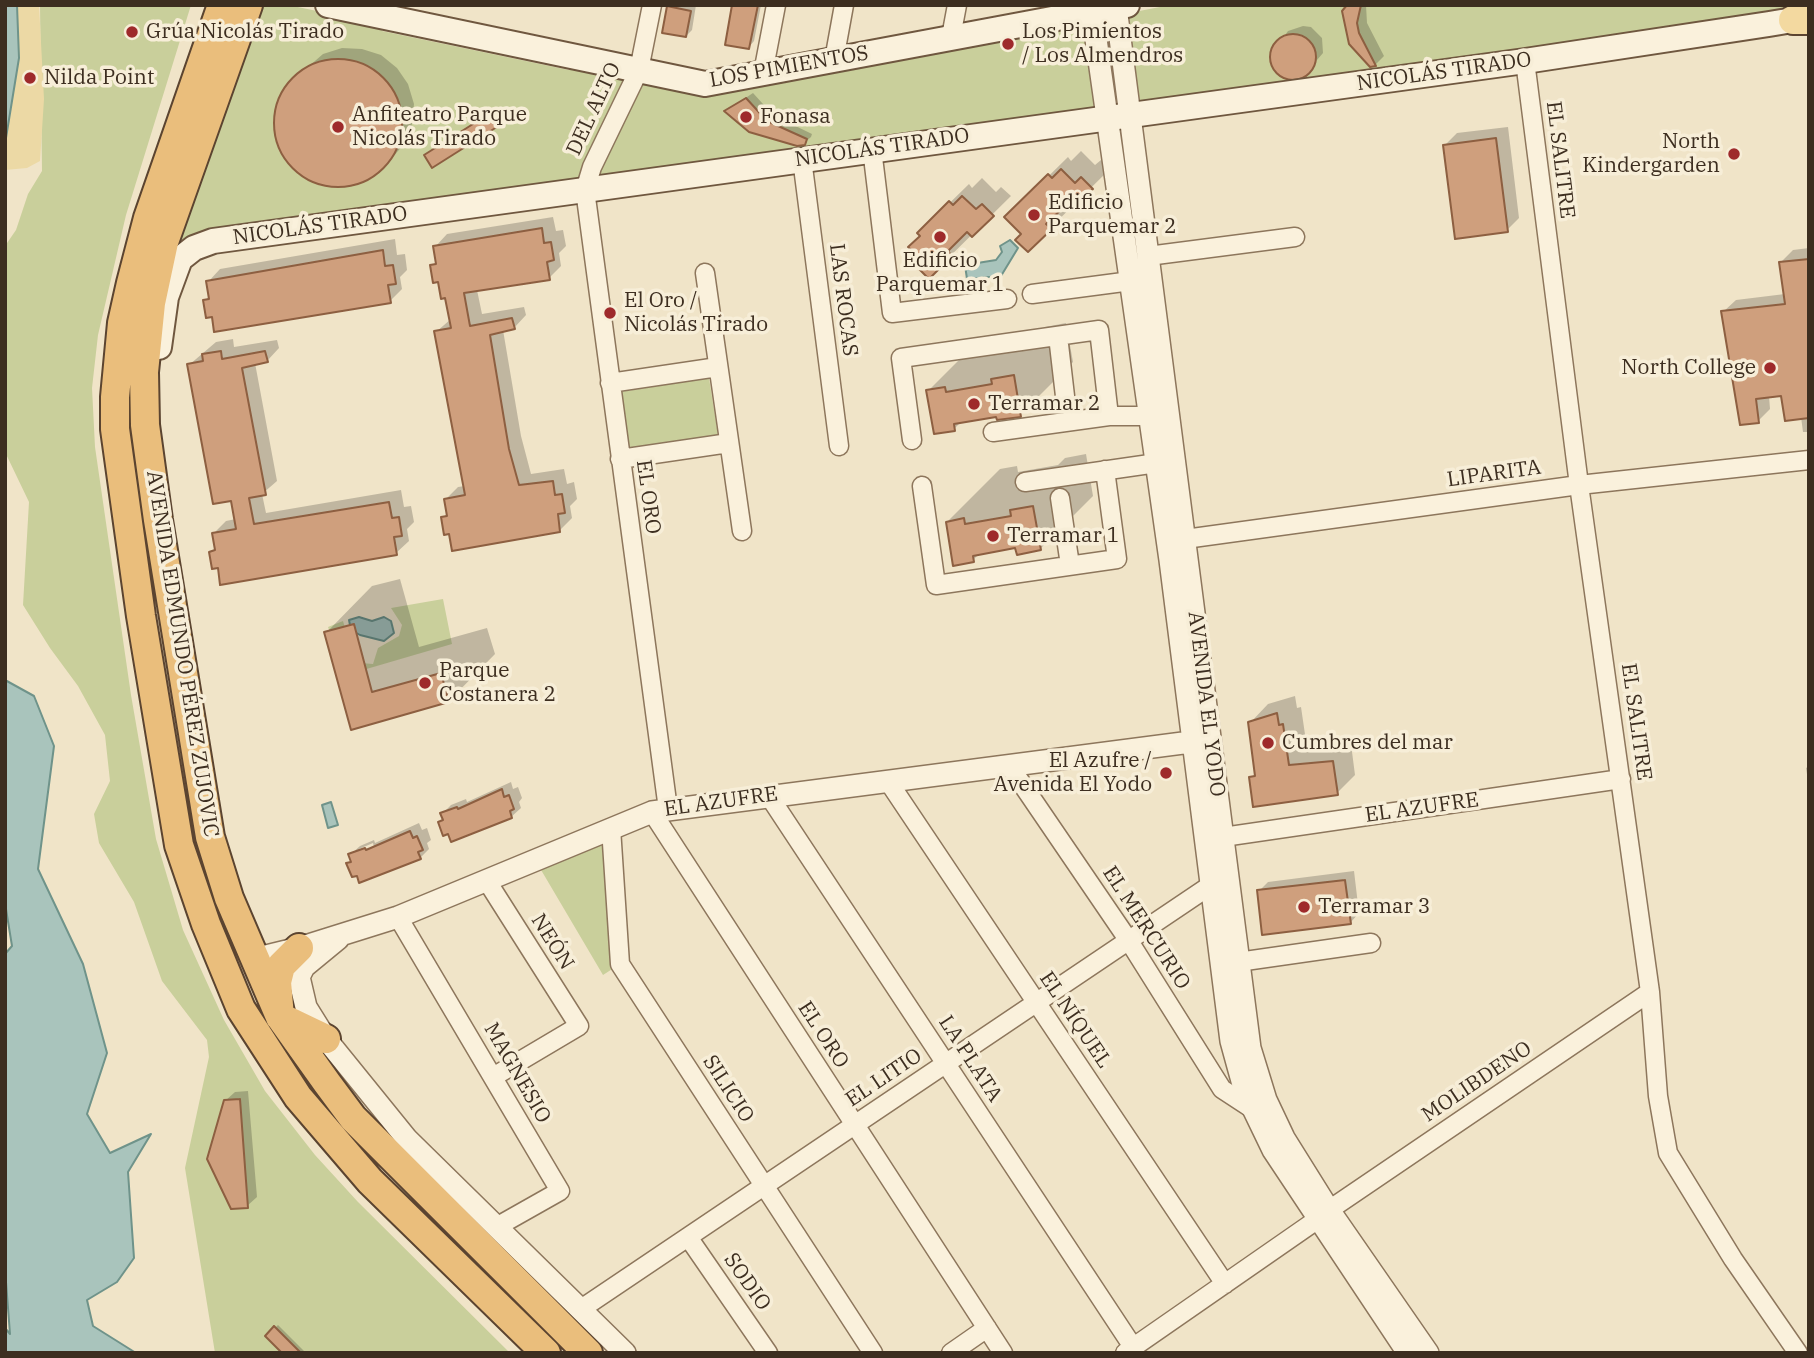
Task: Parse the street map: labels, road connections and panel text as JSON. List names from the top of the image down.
{
  "streets": {
    "highway": ["AVENIDA EDMUNDO PÉREZ ZUJOVIC"],
    "main road": ["LOS PIMIENTOS", "NICOLÁS TIRADO"],
    "street": [
      "DEL ALTO",
      "EL SALITRE",
      "LAS ROCAS",
      "LIPARITA",
      "EL ORO",
      "AVENIDA EL YODO",
      "EL AZUFRE",
      "EL MERCURIO",
      "NEÓN",
      "EL NÍQUEL",
      "LA PLATA",
      "MAGNESIO",
      "EL LITIO",
      "MOLIBDENO",
      "SILICIO",
      "SODIO"
    ]
  },
  "crossings": [
    ["LOS PIMIENTOS", "DEL ALTO"],
    ["LOS PIMIENTOS", "AVENIDA EL YODO"],
    ["NICOLÁS TIRADO", "DEL ALTO"],
    ["NICOLÁS TIRADO", "EL SALITRE"],
    ["NICOLÁS TIRADO", "LAS ROCAS"],
    ["NICOLÁS TIRADO", "EL ORO"],
    ["NICOLÁS TIRADO", "AVENIDA EDMUNDO PÉREZ ZUJOVIC"],
    ["NICOLÁS TIRADO", "AVENIDA EL YODO"],
    ["DEL ALTO", "EL ORO"],
    ["EL SALITRE", "LIPARITA"],
    ["EL SALITRE", "EL AZUFRE"],
    ["EL SALITRE", "MOLIBDENO"],
    ["LIPARITA", "AVENIDA EL YODO"],
    ["EL ORO", "EL AZUFRE"],
    ["EL ORO", "EL LITIO"],
    ["AVENIDA EDMUNDO PÉREZ ZUJOVIC", "EL AZUFRE"],
    ["AVENIDA EL YODO", "EL AZUFRE"],
    ["AVENIDA EL YODO", "EL MERCURIO"],
    ["AVENIDA EL YODO", "EL LITIO"],
    ["AVENIDA EL YODO", "MOLIBDENO"],
    ["EL AZUFRE", "EL MERCURIO"],
    ["EL AZUFRE", "NEÓN"],
    ["EL AZUFRE", "EL NÍQUEL"],
    ["EL AZUFRE", "LA PLATA"],
    ["EL AZUFRE", "MAGNESIO"],
    ["EL AZUFRE", "SILICIO"],
    ["EL MERCURIO", "EL LITIO"],
    ["NEÓN", "MAGNESIO"],
    ["EL NÍQUEL", "EL LITIO"],
    ["EL NÍQUEL", "MOLIBDENO"],
    ["LA PLATA", "EL LITIO"],
    ["LA PLATA", "MOLIBDENO"],
    ["EL LITIO", "SILICIO"],
    ["EL LITIO", "SODIO"]
  ],
  "places": [
    "Grúa Nicolás Tirado",
    "Los Pimientos / Los Almendros",
    "Nilda Point",
    "Fonasa",
    "Anfiteatro Parque Nicolás Tirado",
    "North Kindergarden",
    "Edificio Parquemar 2",
    "Edificio Parquemar 1",
    "El Oro / Nicolás Tirado",
    "North College",
    "Terramar 2",
    "Terramar 1",
    "Parque Costanera 2",
    "Cumbres del mar",
    "El Azufre / Avenida El Yodo",
    "Terramar 3"
  ]
}
